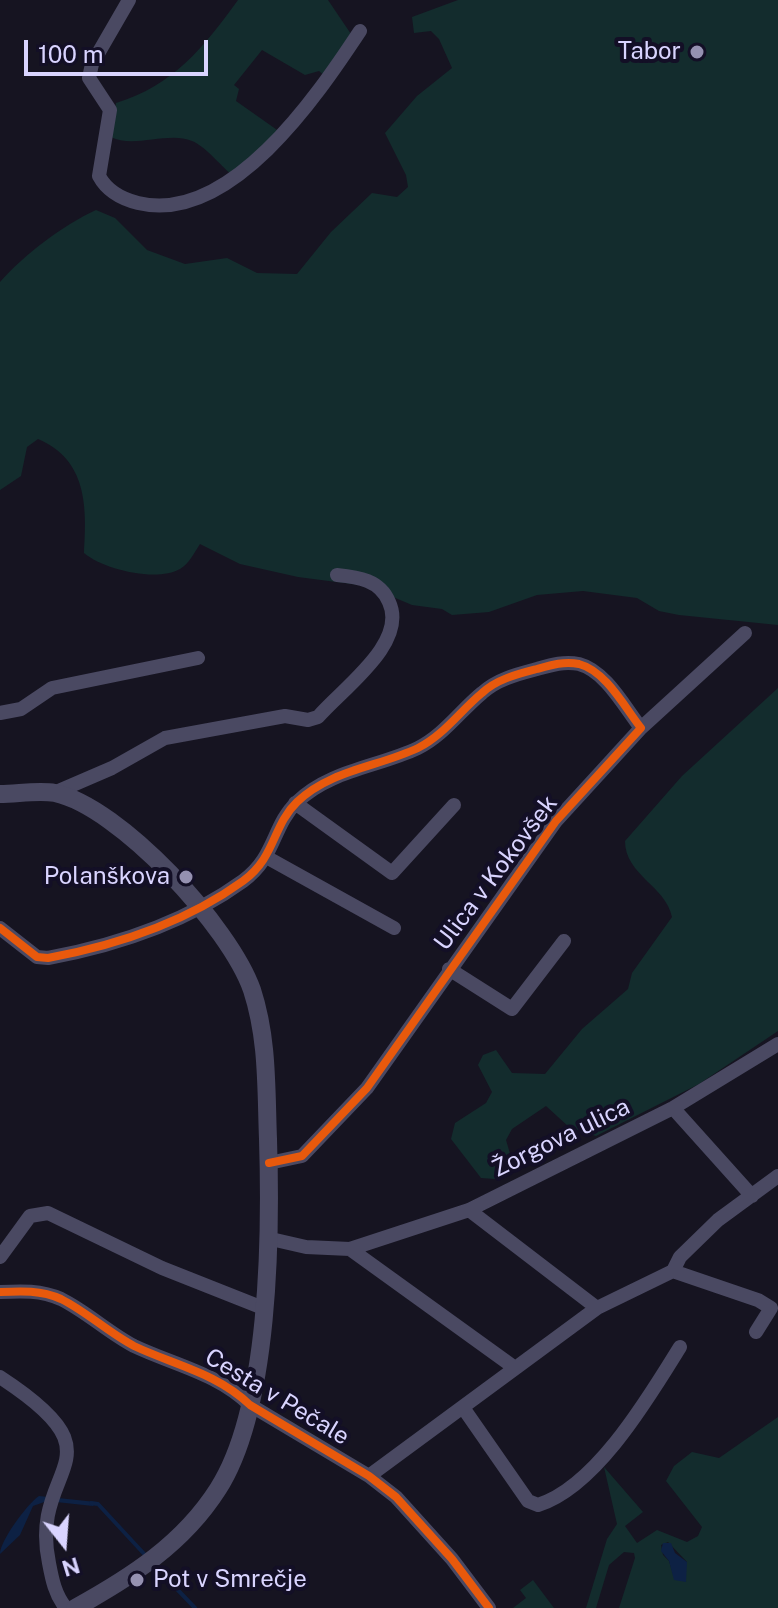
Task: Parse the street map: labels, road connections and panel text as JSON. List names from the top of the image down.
{
  "streets": {
    "street": ["Ulica v Kokovšek", "Žorgova ulica", "Cesta v Pečale"]
  },
  "places": ["Tabor", "Polanškova", "Pot v Smrečje"],
  "scale_bar": "100 m",
  "north": "bottom"
}
